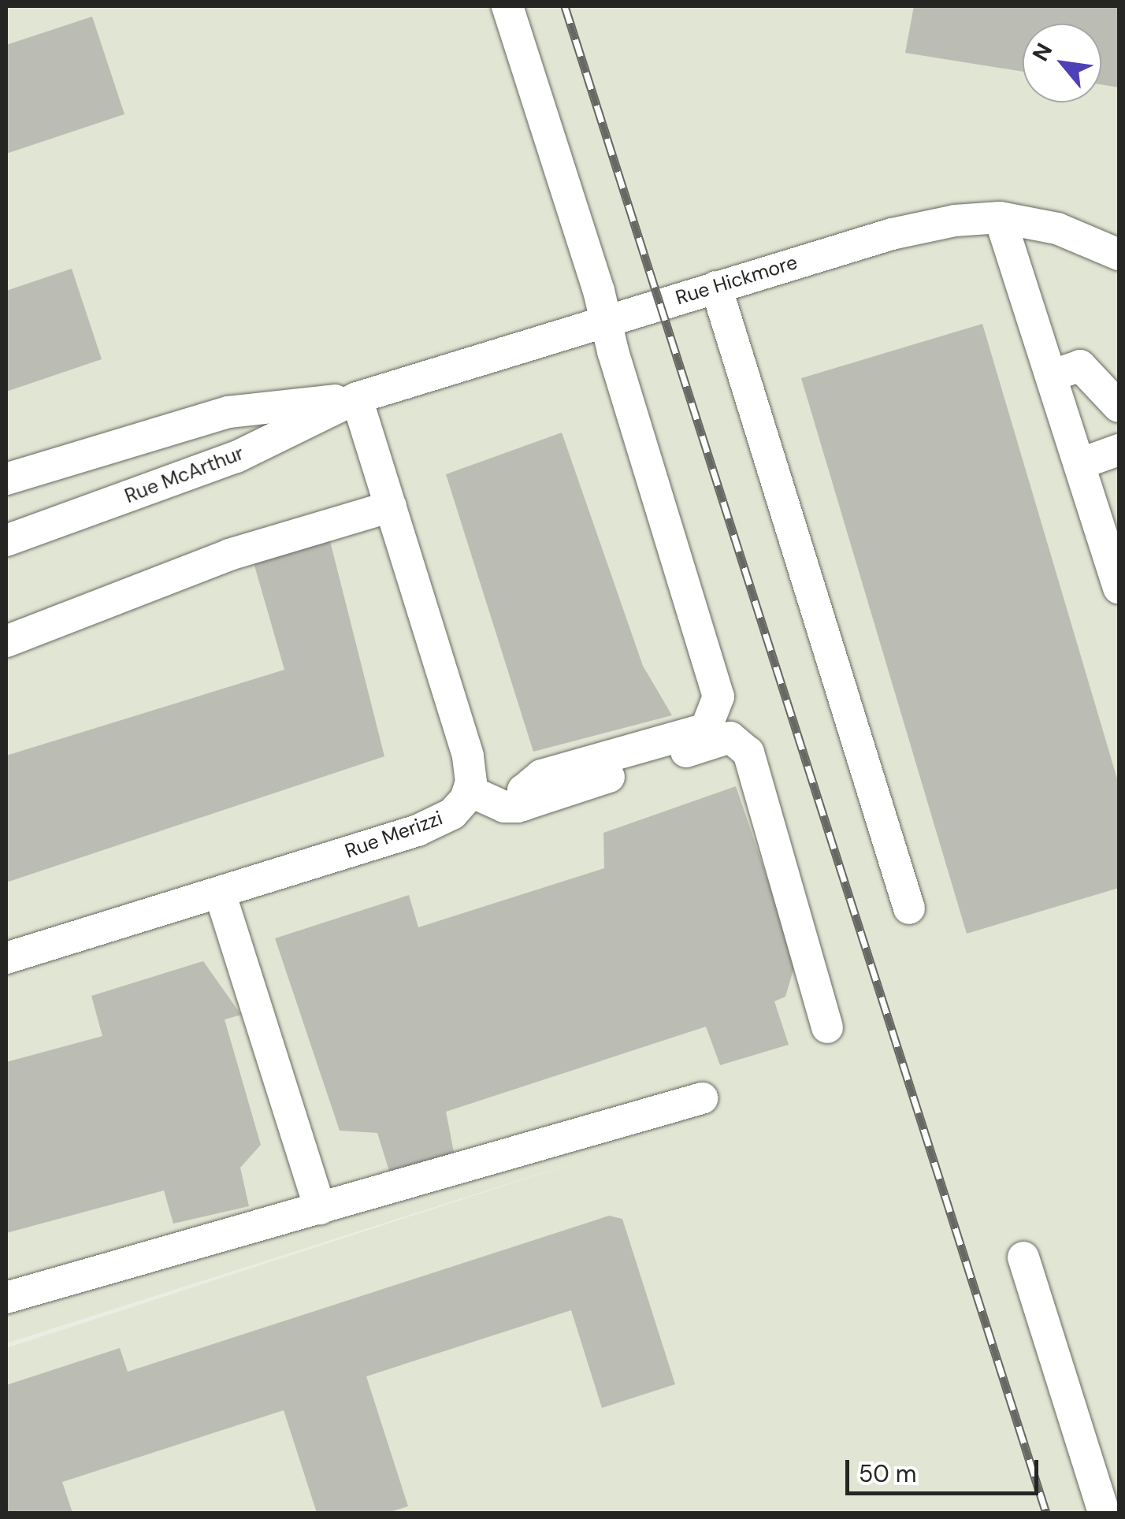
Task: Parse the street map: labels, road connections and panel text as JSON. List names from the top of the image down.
{
  "streets": {
    "street": ["Rue Hickmore", "Rue McArthur", "Rue Merizzi"]
  },
  "crossings": [
    ["Rue Hickmore", "Rue McArthur"]
  ],
  "scale_bar": "50 m",
  "north": "top left"
}
